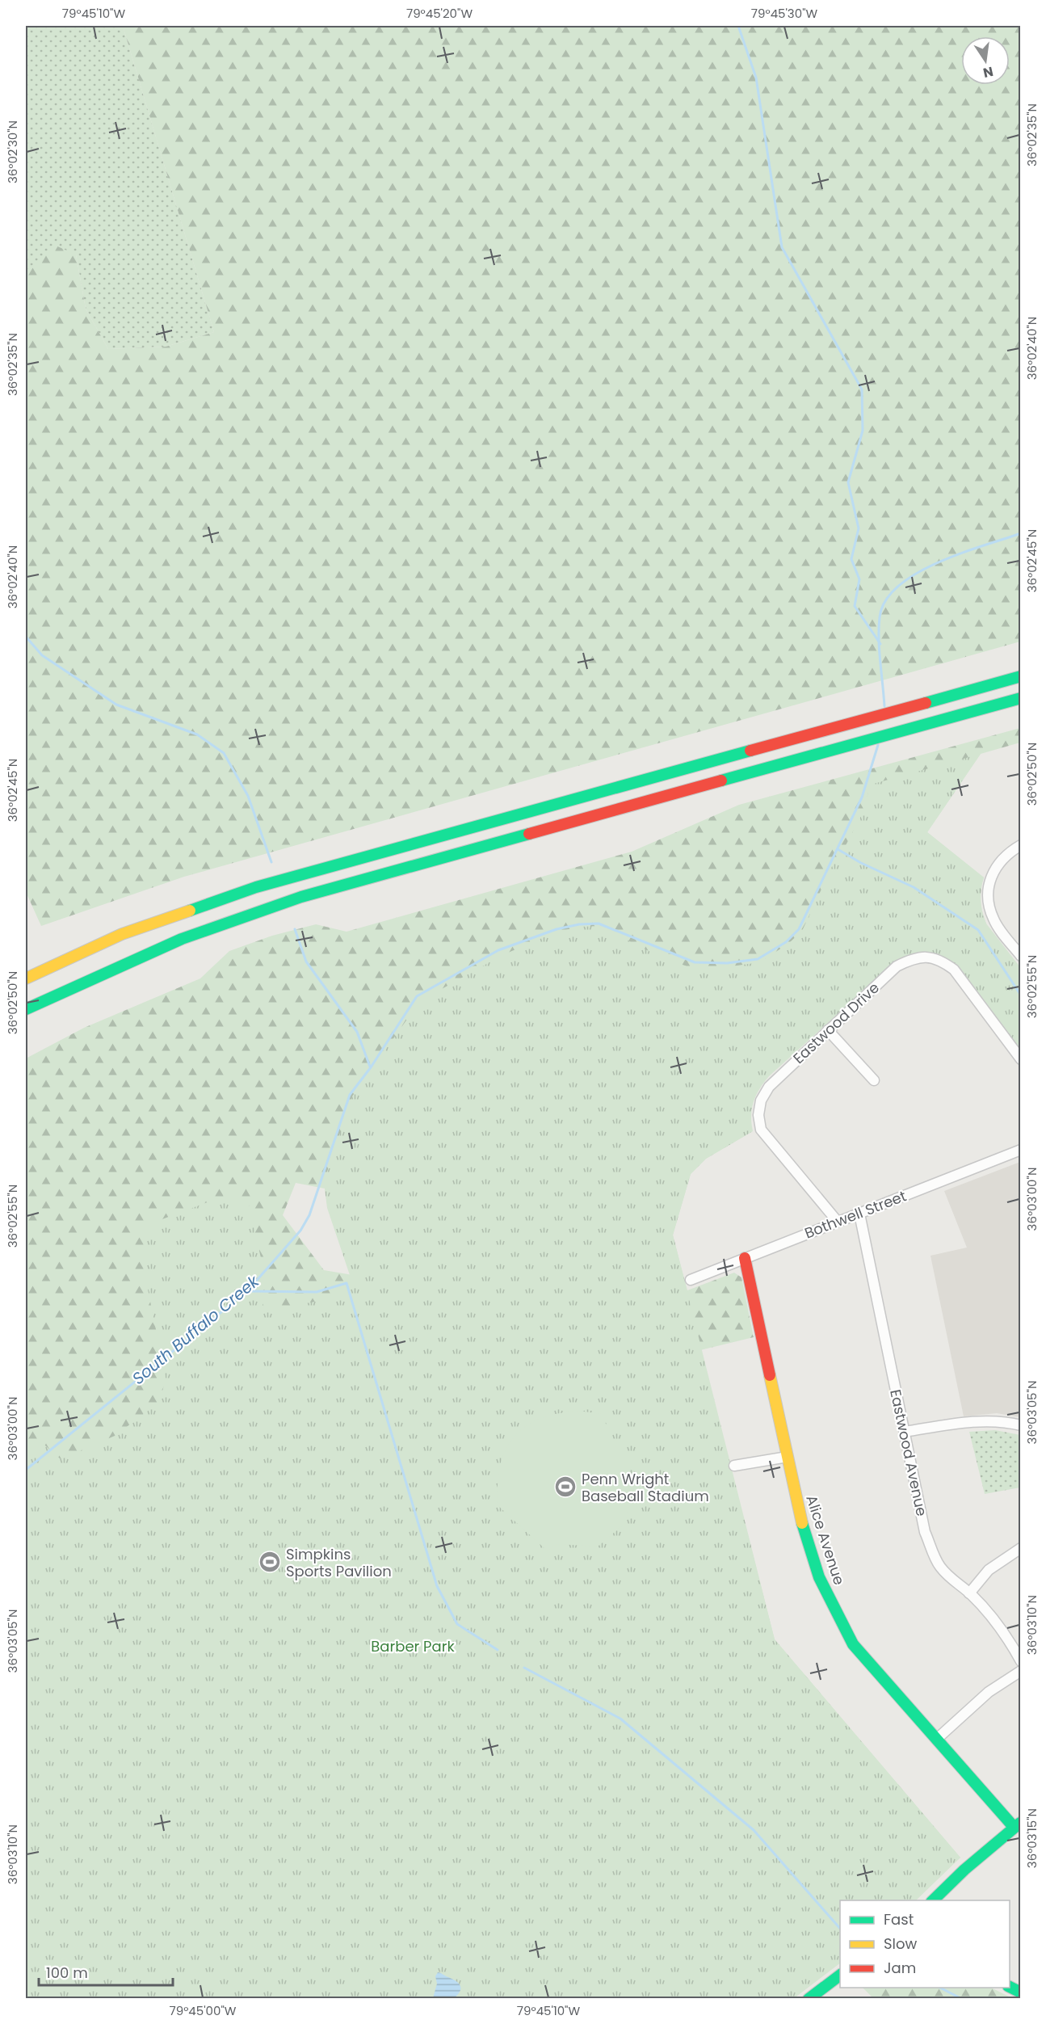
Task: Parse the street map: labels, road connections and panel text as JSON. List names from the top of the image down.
{
  "streets": {
    "main road": ["Alice Avenue"],
    "street": ["Eastwood Drive", "Bothwell Street", "Eastwood Avenue"]
  },
  "crossings": [
    ["Eastwood Drive", "Bothwell Street"],
    ["Bothwell Street", "Eastwood Avenue"],
    ["Bothwell Street", "Alice Avenue"]
  ],
  "water": ["South Buffalo Creek"],
  "parks": ["Barber Park"],
  "places": {
    "sports": ["Penn Wright Baseball Stadium", "Simpkins Sports Pavilion"]
  },
  "legend": ["Fast", "Slow", "Jam"],
  "scale_bar": "100 m",
  "north": "bottom",
  "coordinates": [
    "79°45'10\"W",
    "79°45'20\"W",
    "79°45'30\"W",
    "36°02'35\"N",
    "36°02'30\"N",
    "36°02'40\"N",
    "36°02'45\"N",
    "36°02'50\"N",
    "36°02'55\"N",
    "36°03'00\"N",
    "36°03'05\"N",
    "36°03'10\"N",
    "36°03'15\"N",
    "79°45'00\"W"
  ]
}
